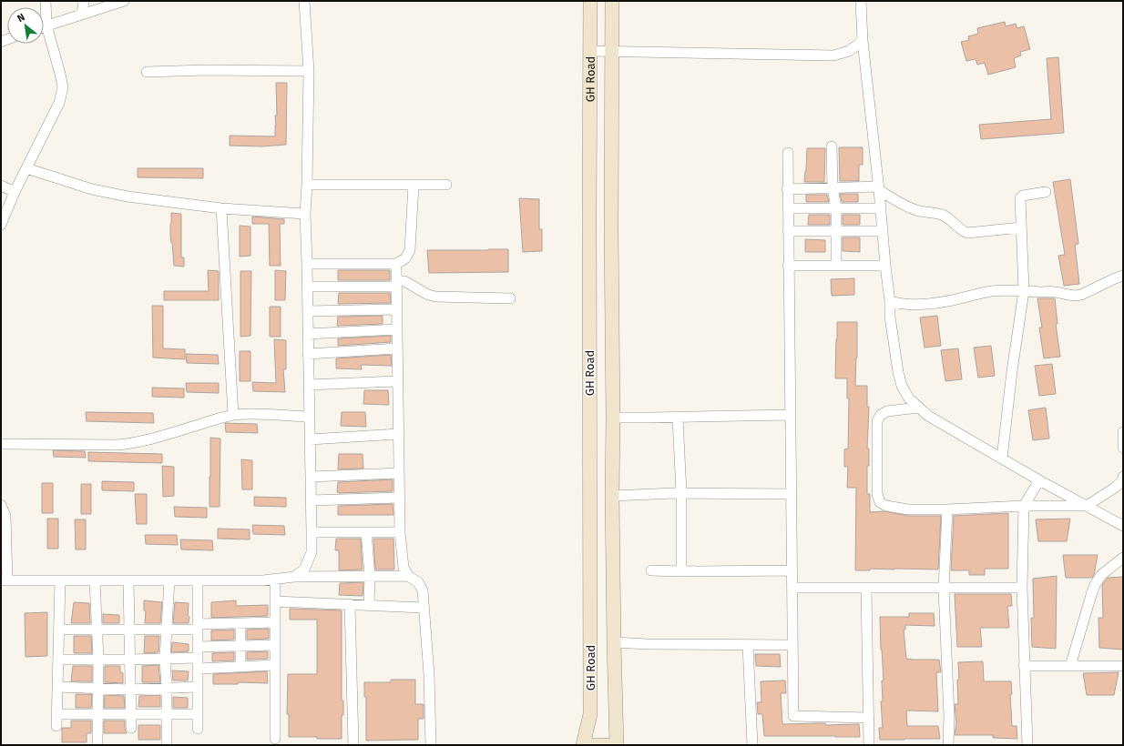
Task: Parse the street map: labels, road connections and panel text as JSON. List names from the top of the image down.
{
  "streets": {
    "main road": ["GH Road"]
  },
  "north": "top left"
}
